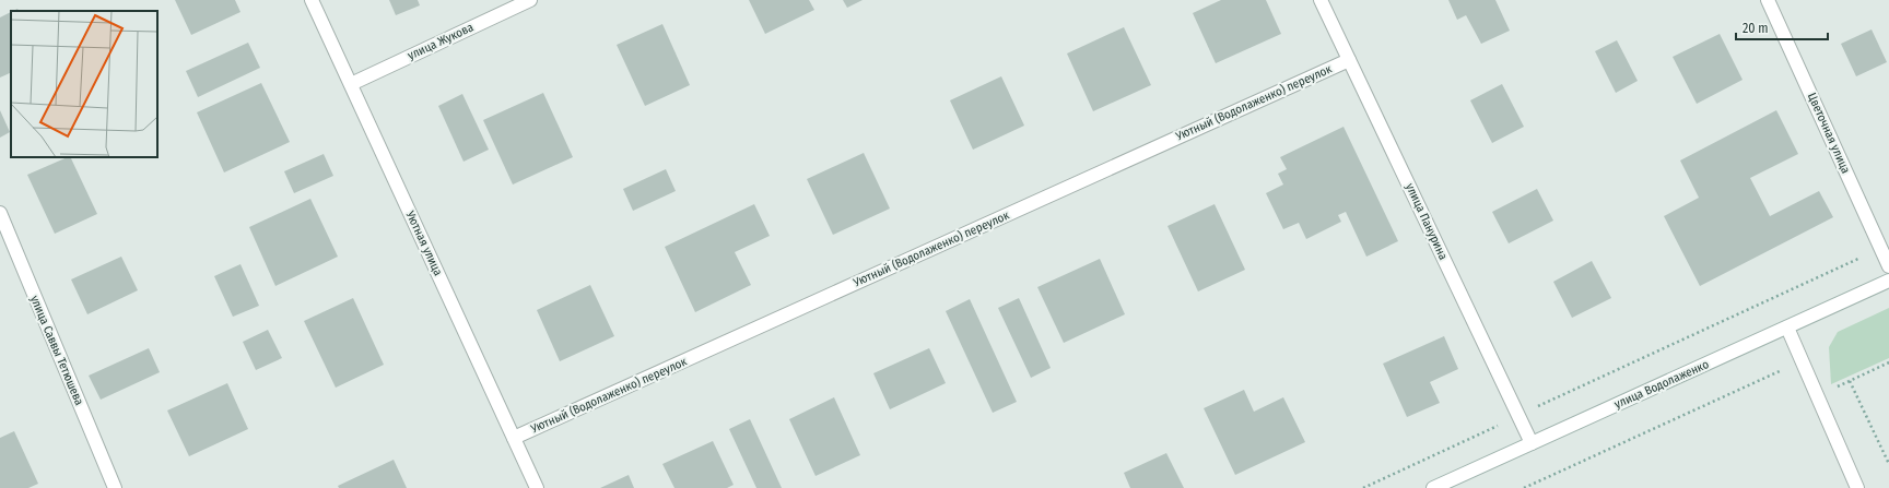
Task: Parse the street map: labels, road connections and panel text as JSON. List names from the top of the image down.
{
  "streets": {
    "street": [
      "улица Жукова",
      "Уютный (Водолаженко) переулок",
      "Цветочная улица",
      "улица Панурина",
      "Уютная улица",
      "улица Саввы Тетюшева",
      "улица Водолаженко"
    ]
  },
  "crossings": [
    ["улица Жукова", "Уютная улица"],
    ["Уютный (Водолаженко) переулок", "улица Панурина"],
    ["Уютный (Водолаженко) переулок", "Уютная улица"],
    ["улица Панурина", "улица Водолаженко"]
  ],
  "scale_bar": "20 m"
}
